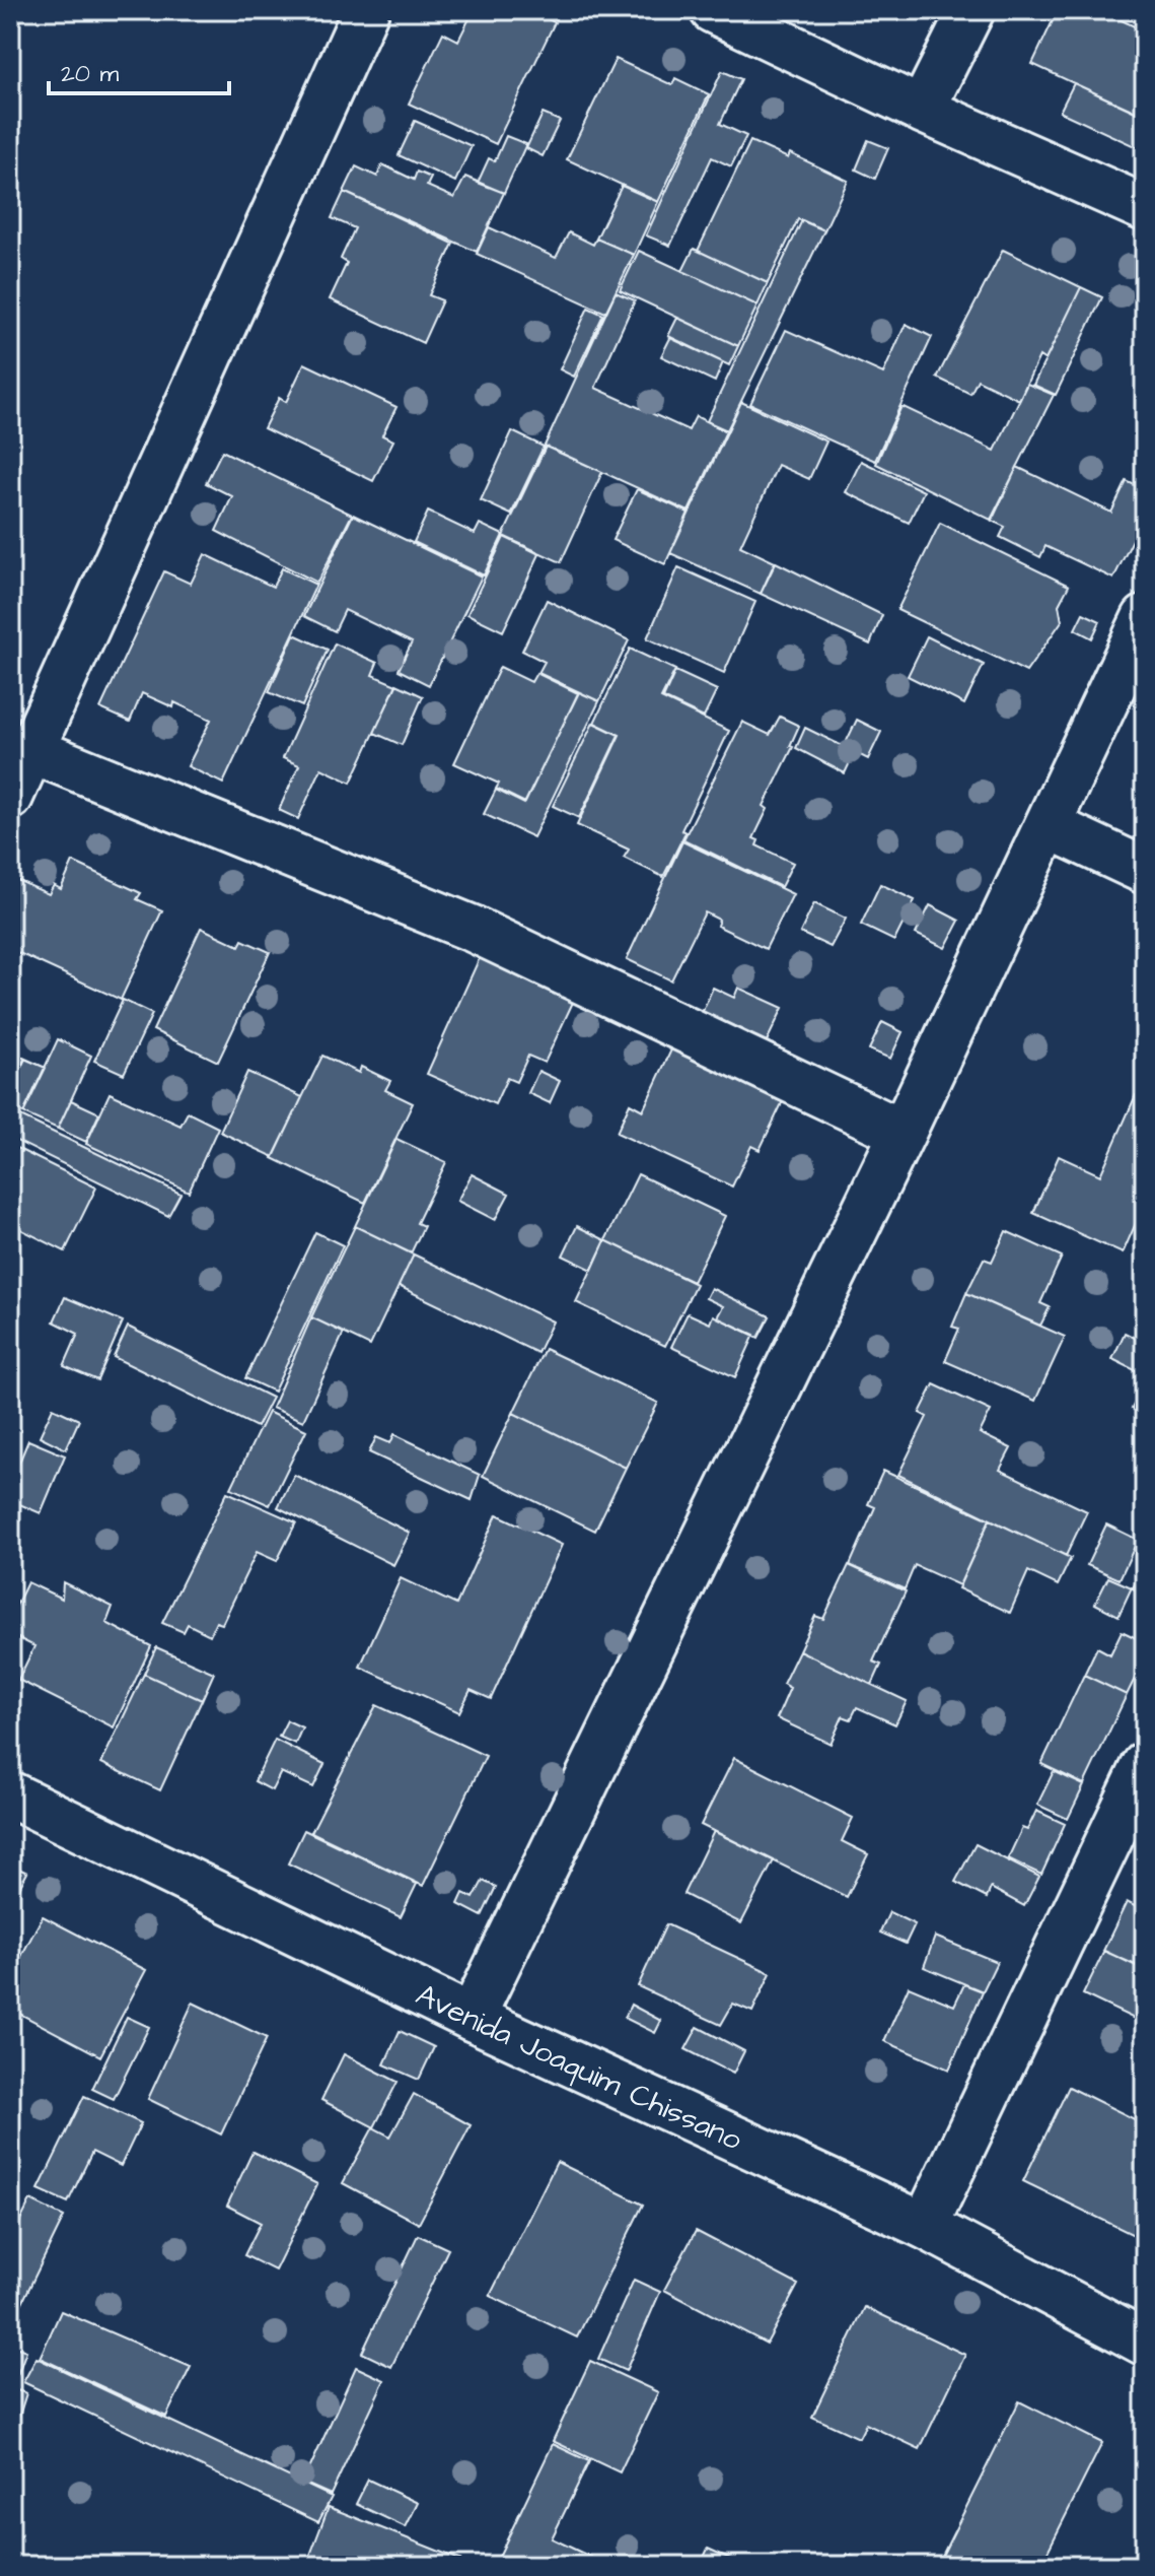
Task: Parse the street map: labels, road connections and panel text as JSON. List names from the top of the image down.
{
  "streets": {
    "street": ["Avenida Joaquim Chissano"]
  },
  "scale_bar": "20 m"
}
